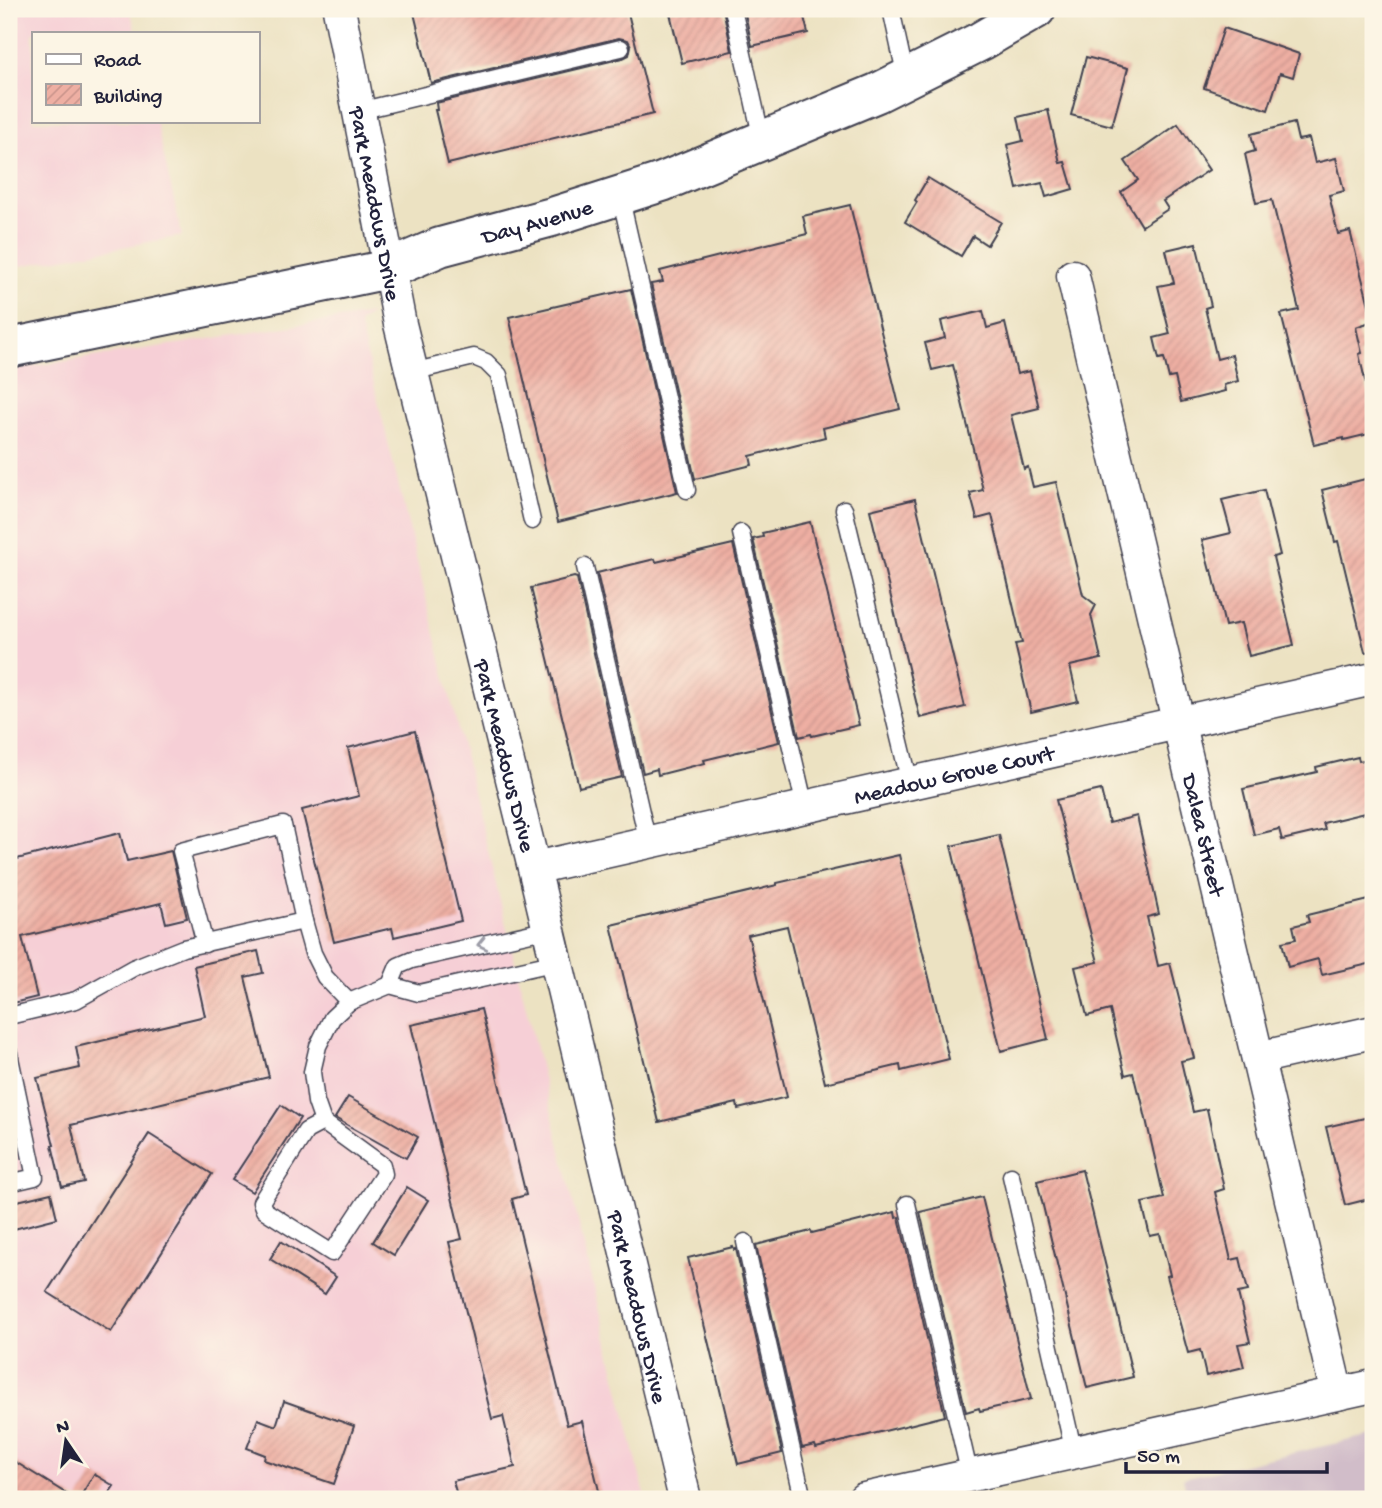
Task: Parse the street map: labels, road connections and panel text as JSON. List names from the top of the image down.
{
  "streets": {
    "street": [
      "Park Meadows Drive",
      "Day Avenue",
      "Meadow Grove Court",
      "Dalea Street"
    ]
  },
  "crossings": [
    ["Park Meadows Drive", "Day Avenue"],
    ["Park Meadows Drive", "Meadow Grove Court"],
    ["Meadow Grove Court", "Dalea Street"]
  ],
  "legend": ["Road", "Building"],
  "scale_bar": "50 m",
  "north": "top"
}
